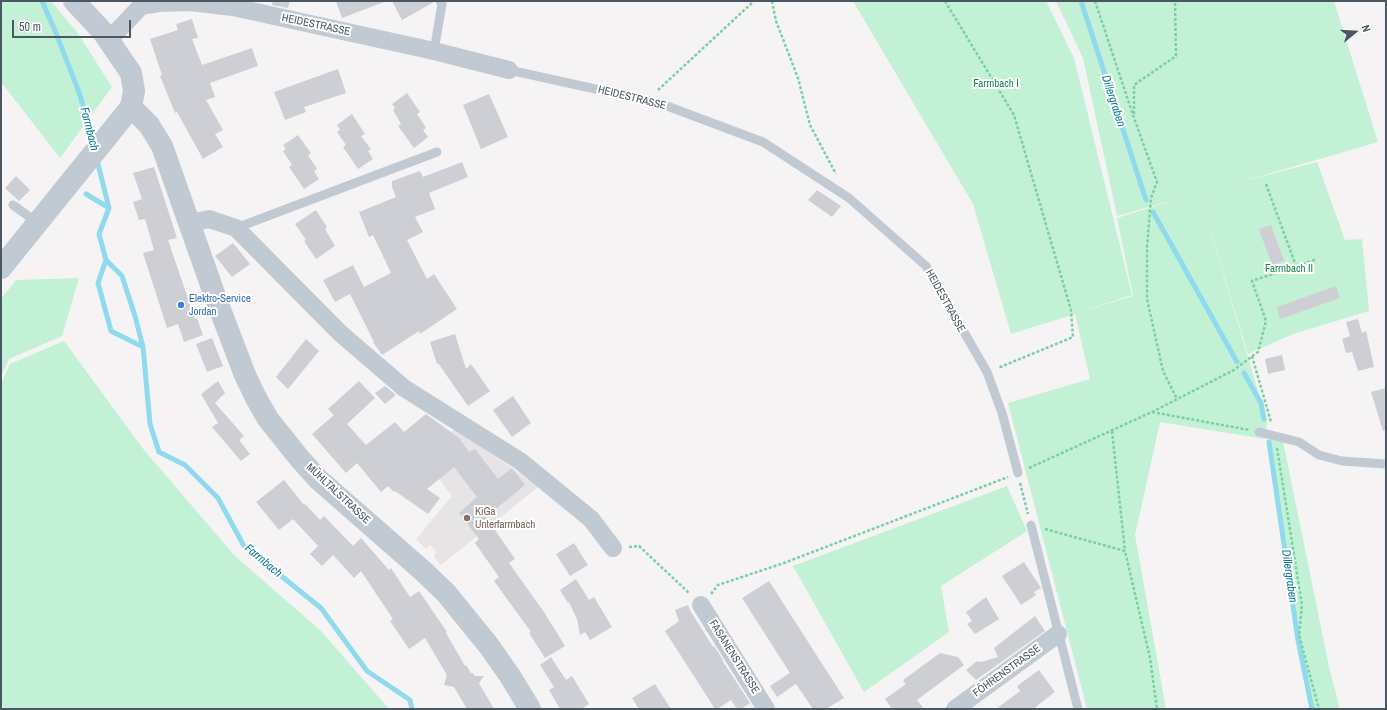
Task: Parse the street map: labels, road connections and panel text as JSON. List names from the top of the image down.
{
  "streets": {
    "street": [
      "HEIDESTRASSE",
      "MÜHLTALSTRASSE",
      "FASANENSTRASSE",
      "FÖHRENSTRASSE"
    ]
  },
  "water": ["Dillergraben", "Farrnbach"],
  "parks": ["Farrnbach I", "Farrnbach II"],
  "places": ["Elektro-Service Jordan", "KiGa Unterfarrnbach"],
  "scale_bar": "50 m",
  "north": "right"
}
